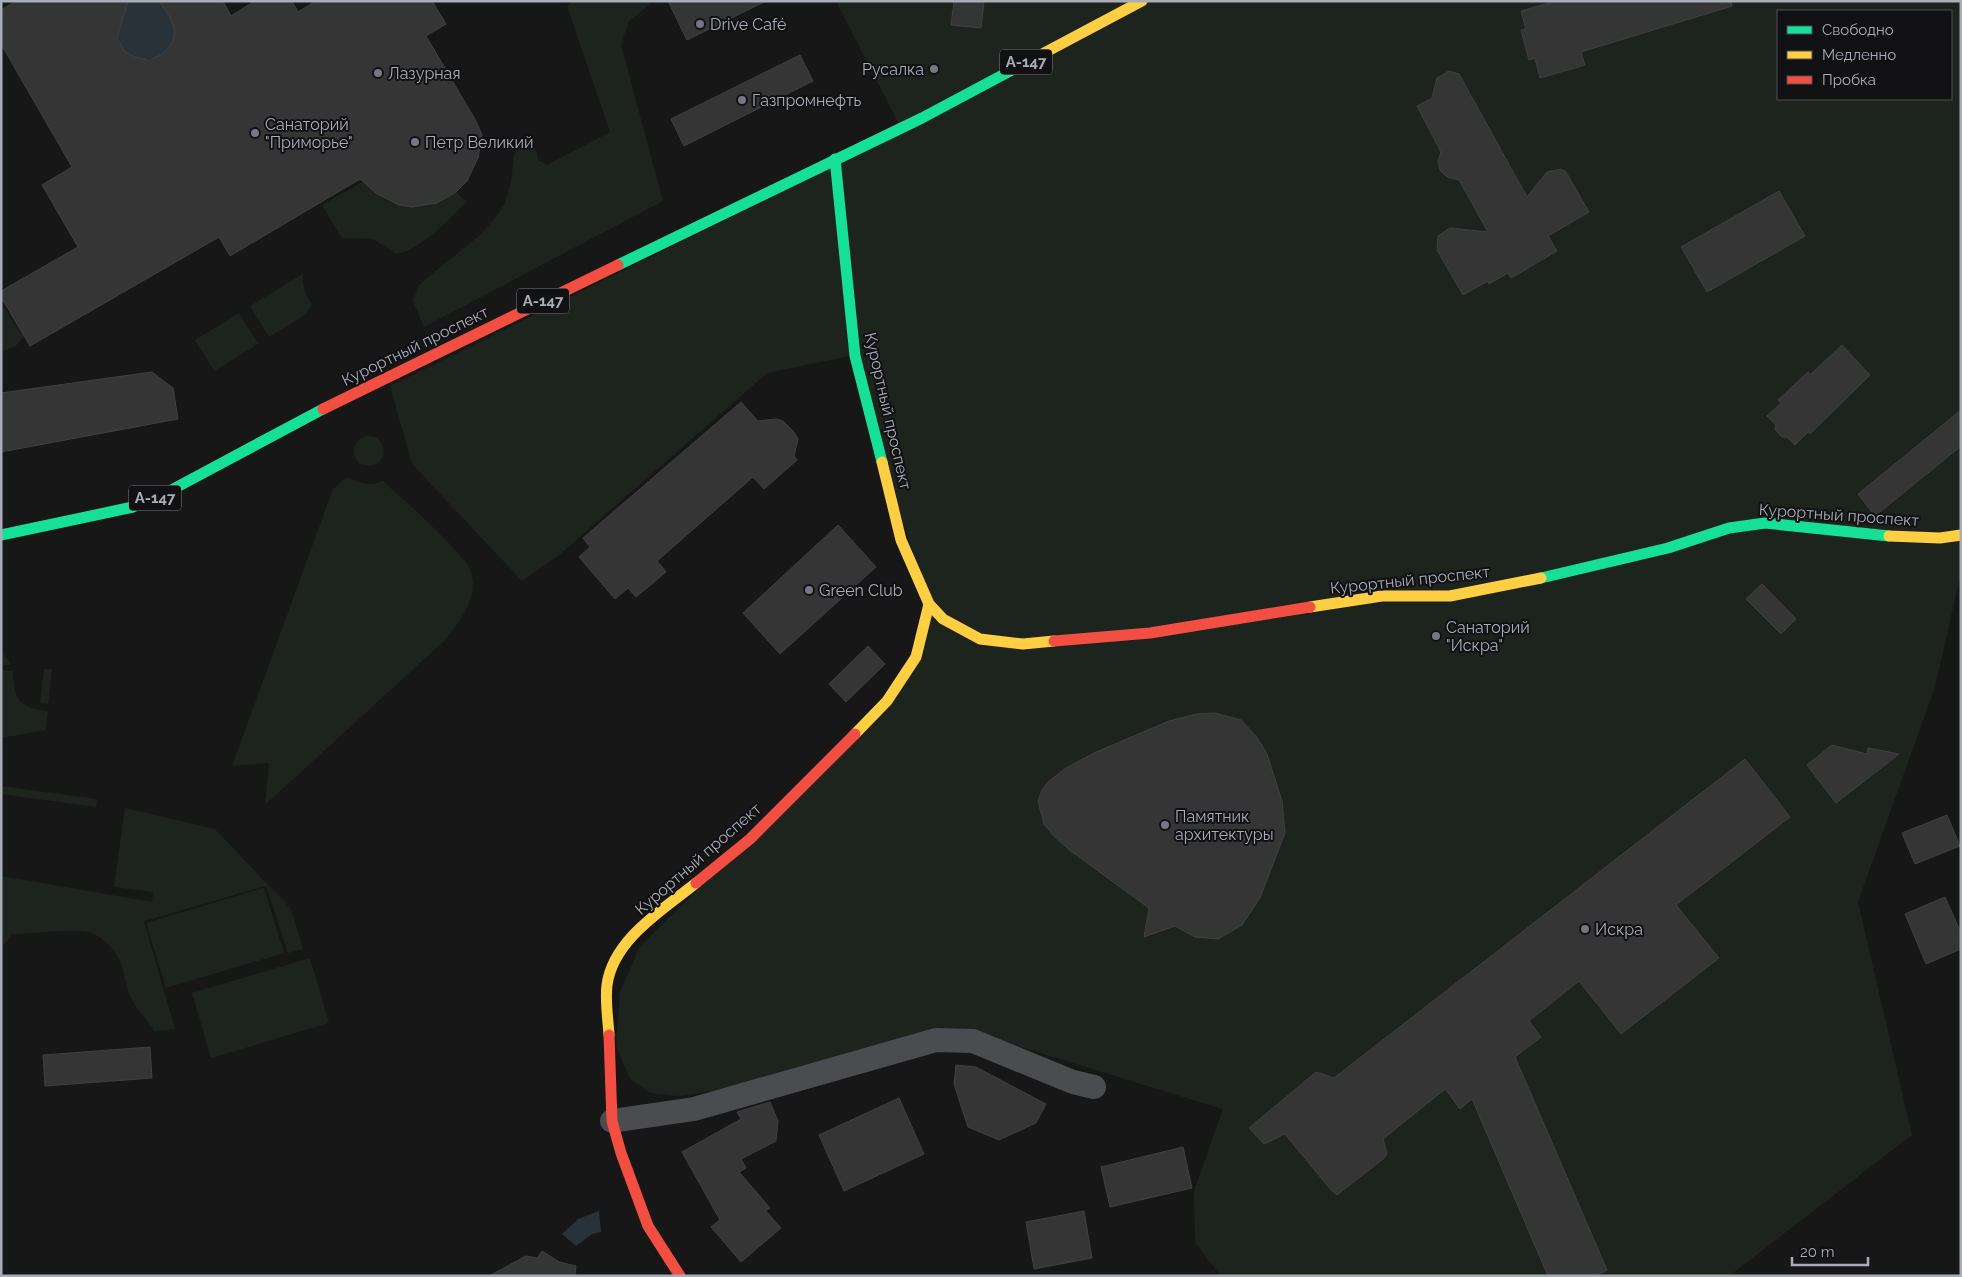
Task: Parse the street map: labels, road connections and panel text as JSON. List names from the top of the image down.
{
  "streets": {
    "street": ["А-147", "Курортный проспект"]
  },
  "places": [
    "Drive Café",
    "Русалка",
    "Лазурная",
    "Газпромнефть",
    "Санаторий \"Приморье\"",
    "Петр Великий",
    "Green Club",
    "Санаторий \"Искра\"",
    "Памятник архитектуры",
    "Искра"
  ],
  "legend": ["Свободно", "Медленно", "Пробка"],
  "scale_bar": "20 m"
}
